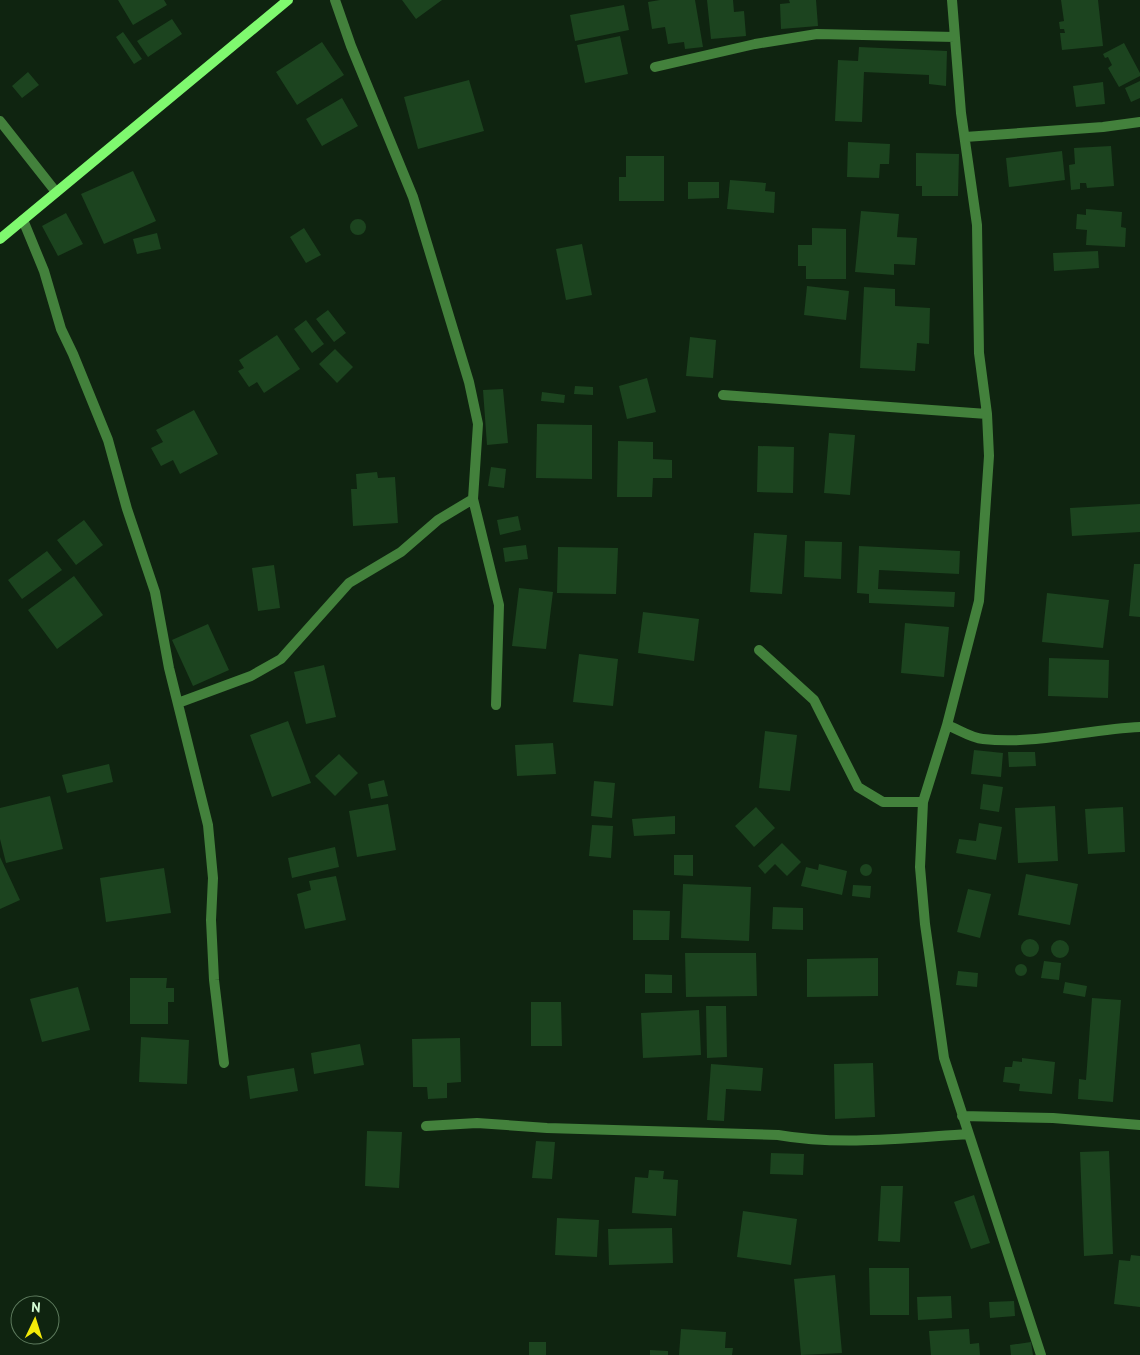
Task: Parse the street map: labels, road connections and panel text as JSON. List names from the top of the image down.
{
  "north": "top"
}
